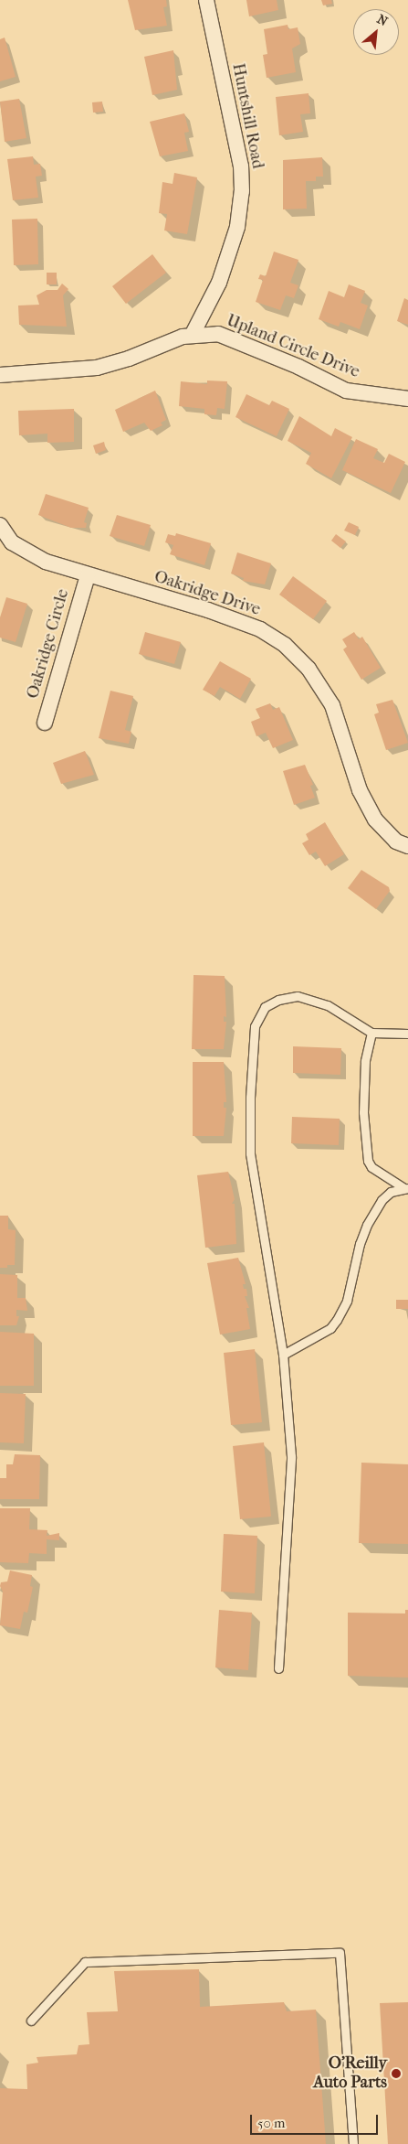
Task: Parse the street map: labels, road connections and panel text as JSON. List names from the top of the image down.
{
  "streets": {
    "street": [
      "Huntshill Road",
      "Upland Circle Drive",
      "Oakridge Drive",
      "Oakridge Circle"
    ]
  },
  "crossings": [
    ["Huntshill Road", "Upland Circle Drive"],
    ["Oakridge Drive", "Oakridge Circle"]
  ],
  "places": ["O'Reilly Auto Parts"],
  "scale_bar": "50 m",
  "north": "top right"
}
